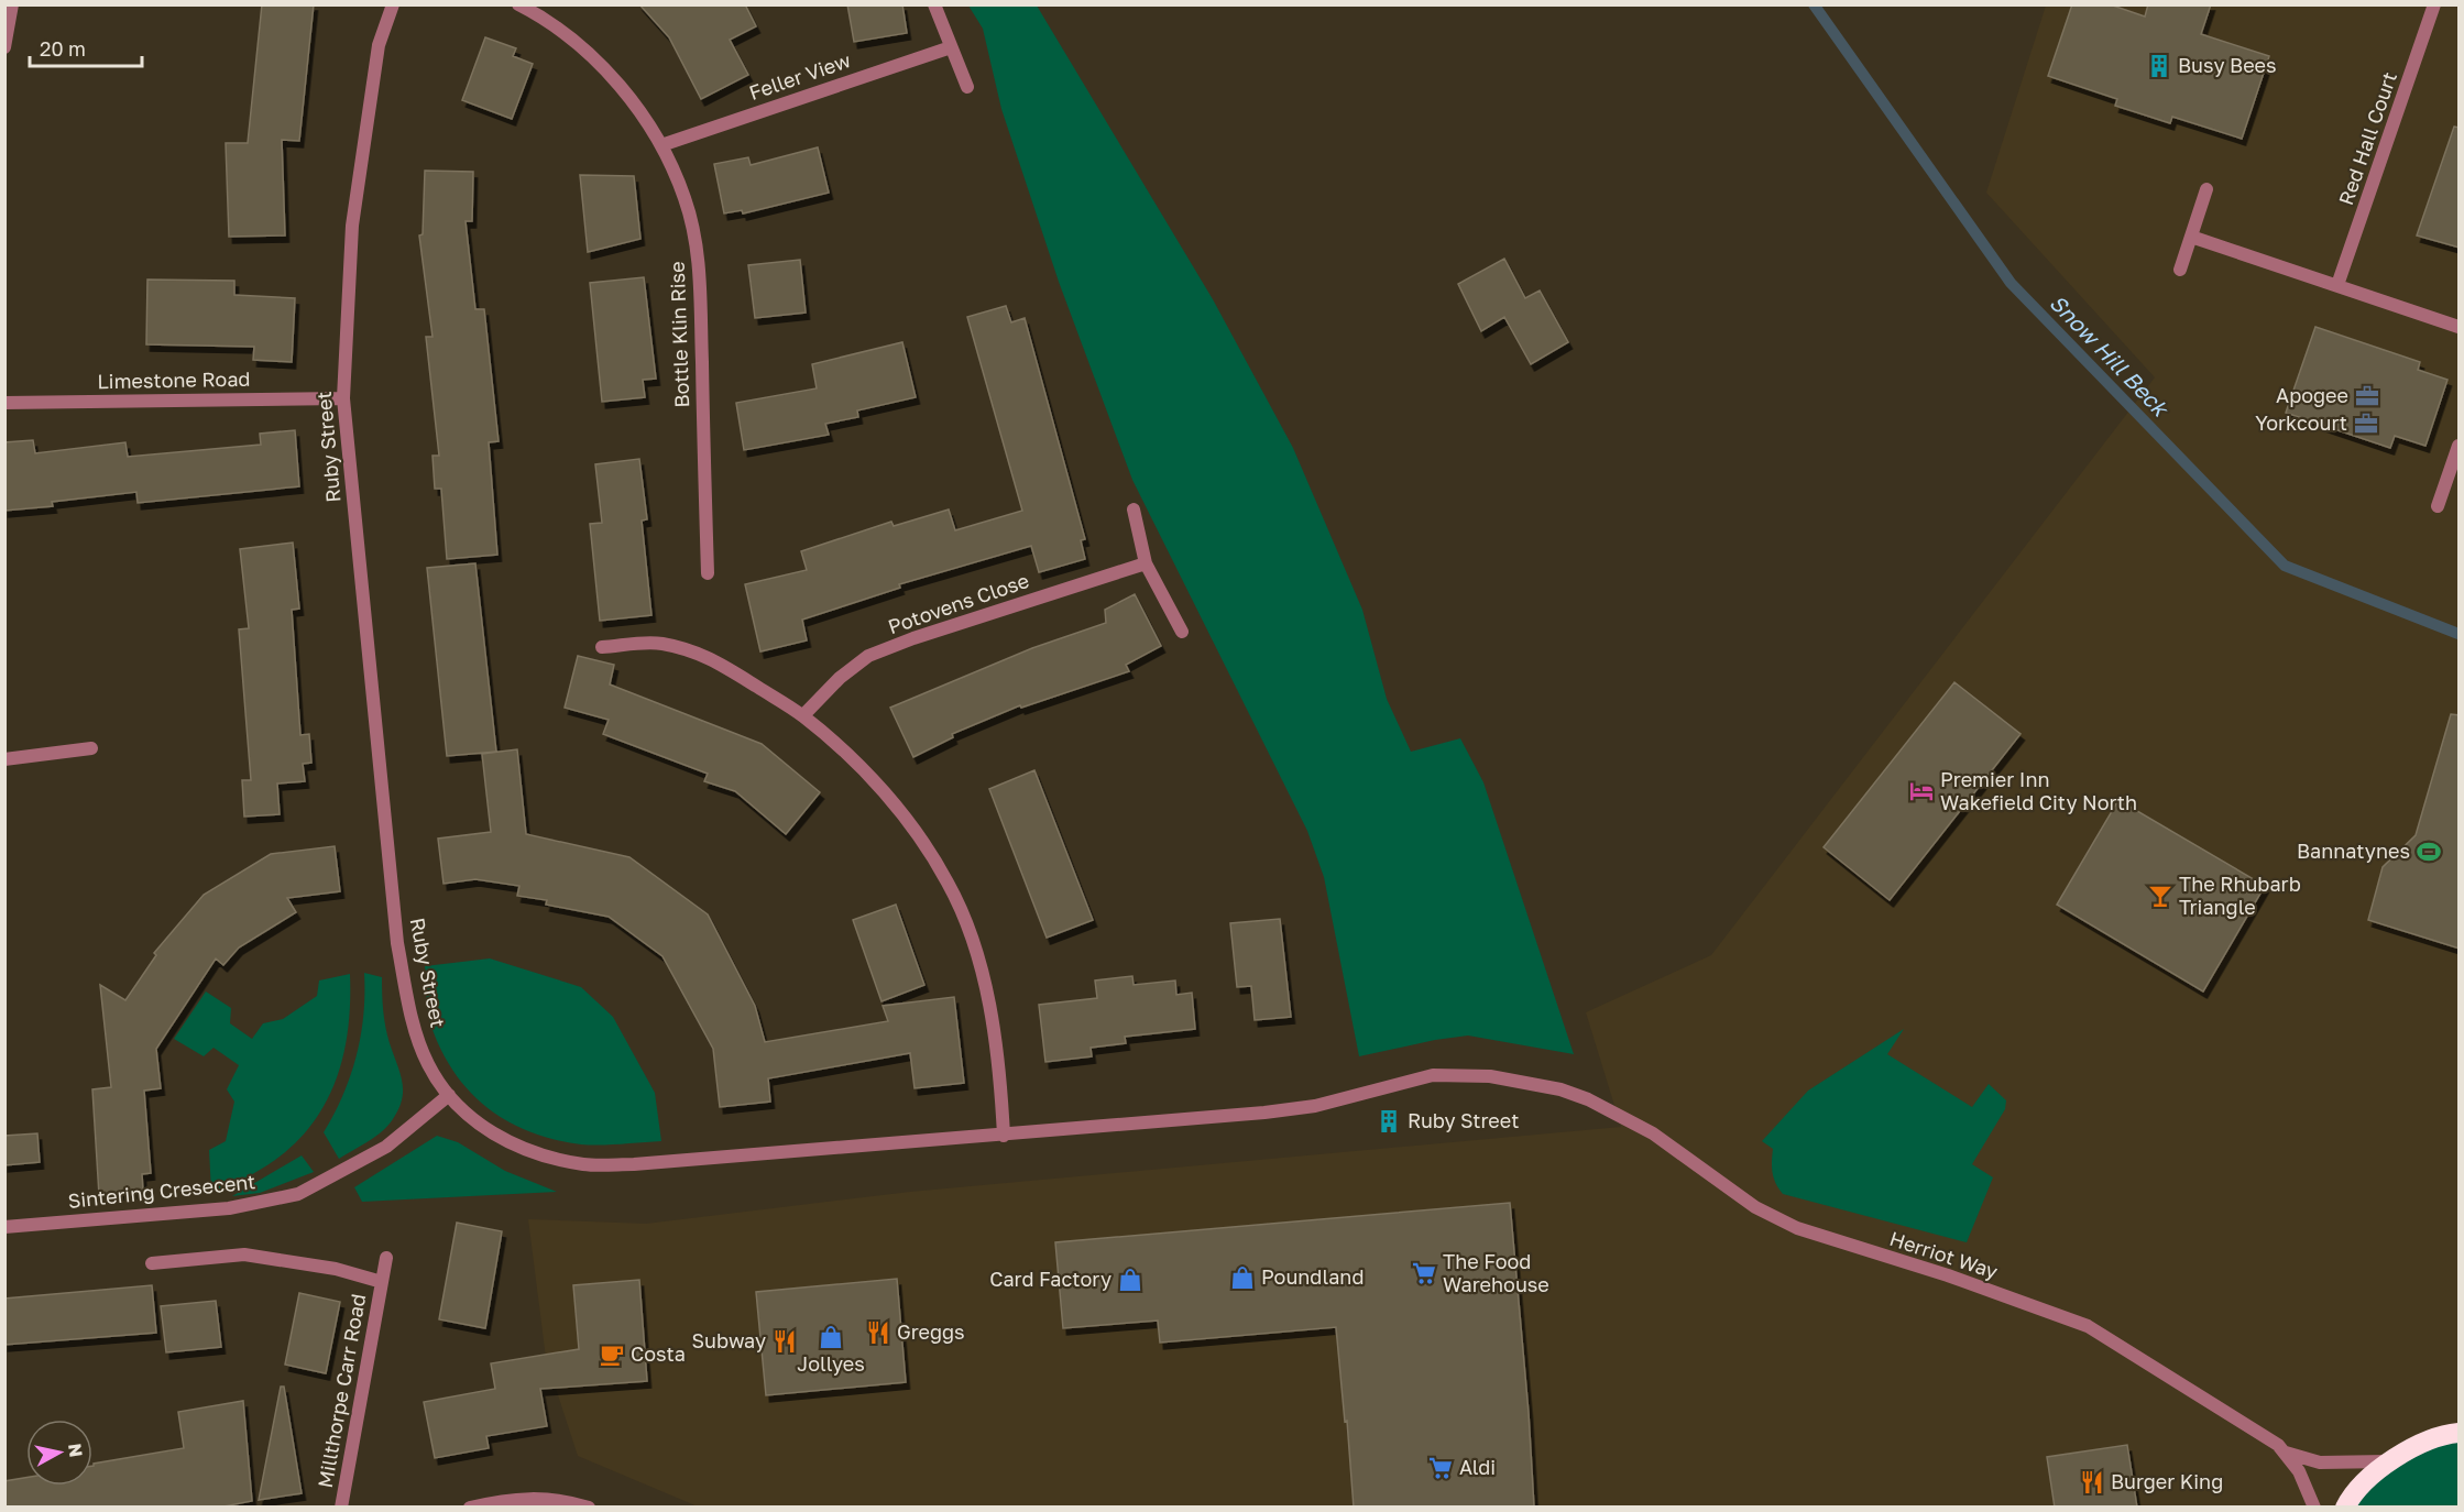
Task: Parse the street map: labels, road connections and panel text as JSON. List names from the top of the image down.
{
  "streets": {
    "street": [
      "Feller View",
      "Red Hall Court",
      "Bottle Klin Rise",
      "Limestone Road",
      "Ruby Street",
      "Potovens Close",
      "Sintering Cresecent",
      "Herriot Way",
      "Millthorpe Carr Road"
    ]
  },
  "crossings": [
    ["Feller View", "Bottle Klin Rise"],
    ["Limestone Road", "Ruby Street"],
    ["Ruby Street", "Sintering Cresecent"],
    ["Ruby Street", "Herriot Way"]
  ],
  "water": ["Snow Hill Beck"],
  "places": {
    "building": ["Busy Bees", "Ruby Street"],
    "office": ["Apogee", "Yorkcourt"],
    "hotel": ["Premier Inn Wakefield City North"],
    "sports": ["Bannatynes"],
    "bar": ["The Rhubarb Triangle"],
    "supermarket": ["The Food Warehouse", "Aldi"],
    "shop": ["Poundland", "Card Factory", "Jollyes"],
    "restaurant": ["Greggs", "Subway", "Burger King"],
    "cafe": ["Costa"]
  },
  "scale_bar": "20 m",
  "north": "right"
}
